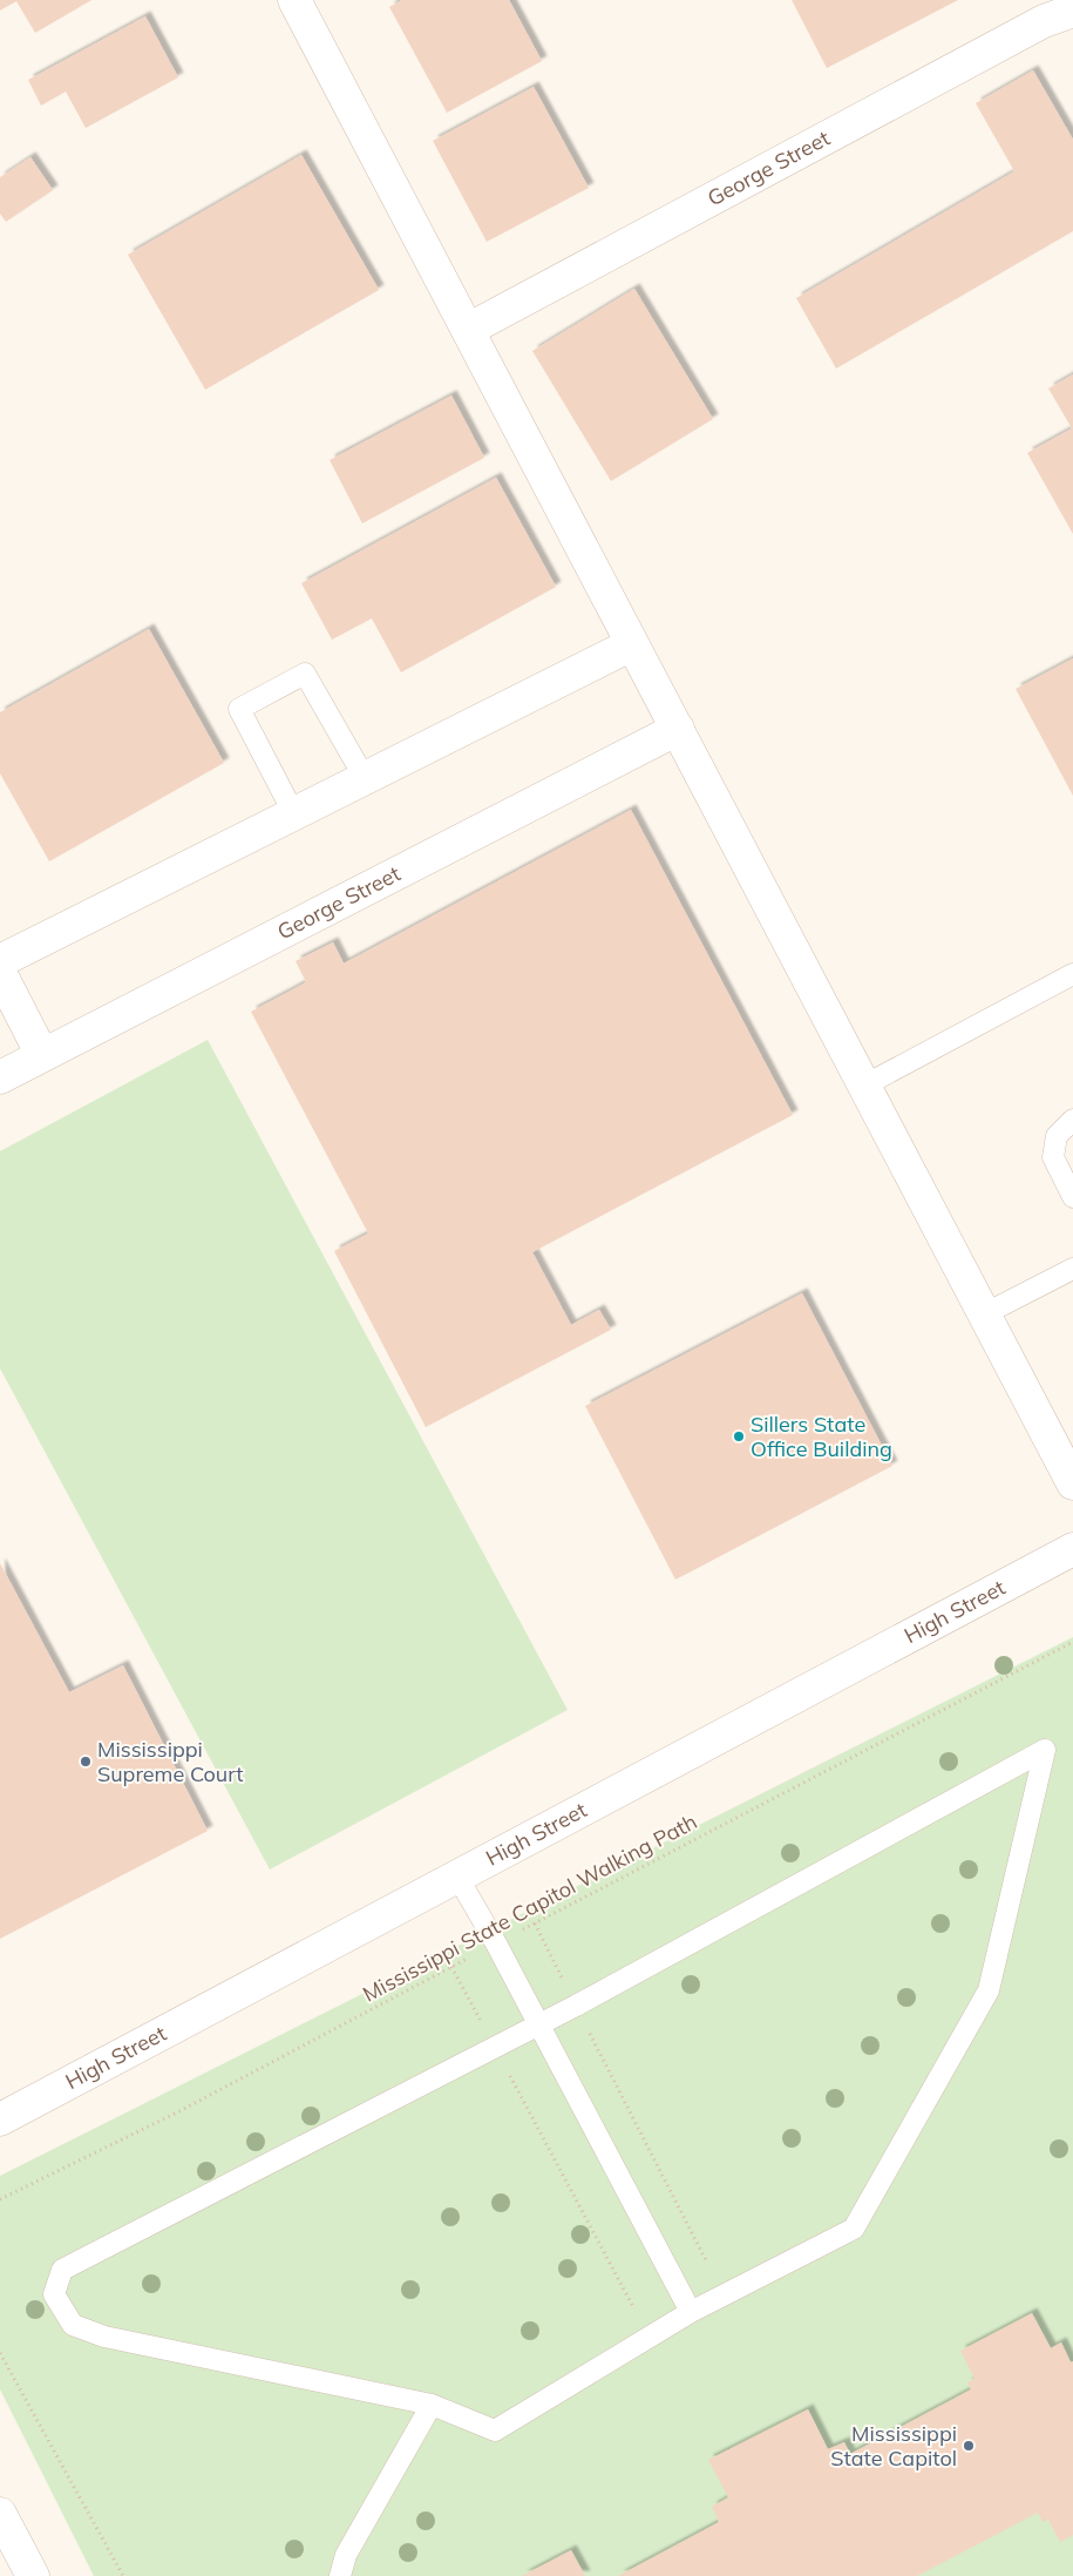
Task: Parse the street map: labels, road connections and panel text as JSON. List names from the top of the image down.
{
  "streets": {
    "street": ["George Street", "High Street"],
    "path": ["Mississippi State Capitol Walking Path"]
  },
  "places": ["Sillers State Office Building", "Mississippi Supreme Court", "Mississippi State Capitol"]
}
